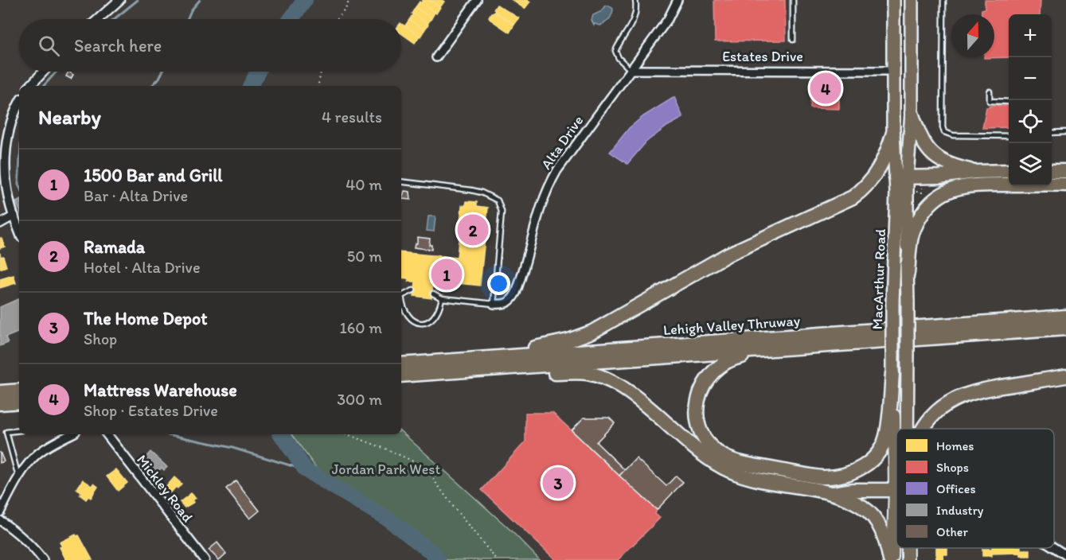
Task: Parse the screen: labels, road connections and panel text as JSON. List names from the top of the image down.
{
  "streets": {
    "highway": ["MacArthur Road", "Lehigh Valley Thruway"],
    "street": ["Estates Drive", "Alta Drive", "Mickley Road"]
  },
  "crossings": [
    ["Estates Drive", "Alta Drive"],
    ["Estates Drive", "MacArthur Road"]
  ],
  "parks": ["Jordan Park West"],
  "legend": [
    "Homes",
    "Shops",
    "Offices",
    "Industry",
    "Other"
  ],
  "north": "top",
  "page": {
    "map_buttons": ["+", "−"],
    "search": "Search here",
    "pins": [
      "4",
      "2",
      "1",
      "3"
    ],
    "heading": ["Nearby", "4 results"],
    "list": [
      {
        "mark": "1",
        "name": "1500 Bar and Grill",
        "note": "Bar · Alta Drive",
        "value": "40 m"
      },
      {
        "mark": "2",
        "name": "Ramada",
        "note": "Hotel · Alta Drive",
        "value": "50 m"
      },
      {
        "mark": "3",
        "name": "The Home Depot",
        "note": "Shop",
        "value": "160 m"
      },
      {
        "mark": "4",
        "name": "Mattress Warehouse",
        "note": "Shop · Estates Drive",
        "value": "300 m"
      }
    ]
  }
}
